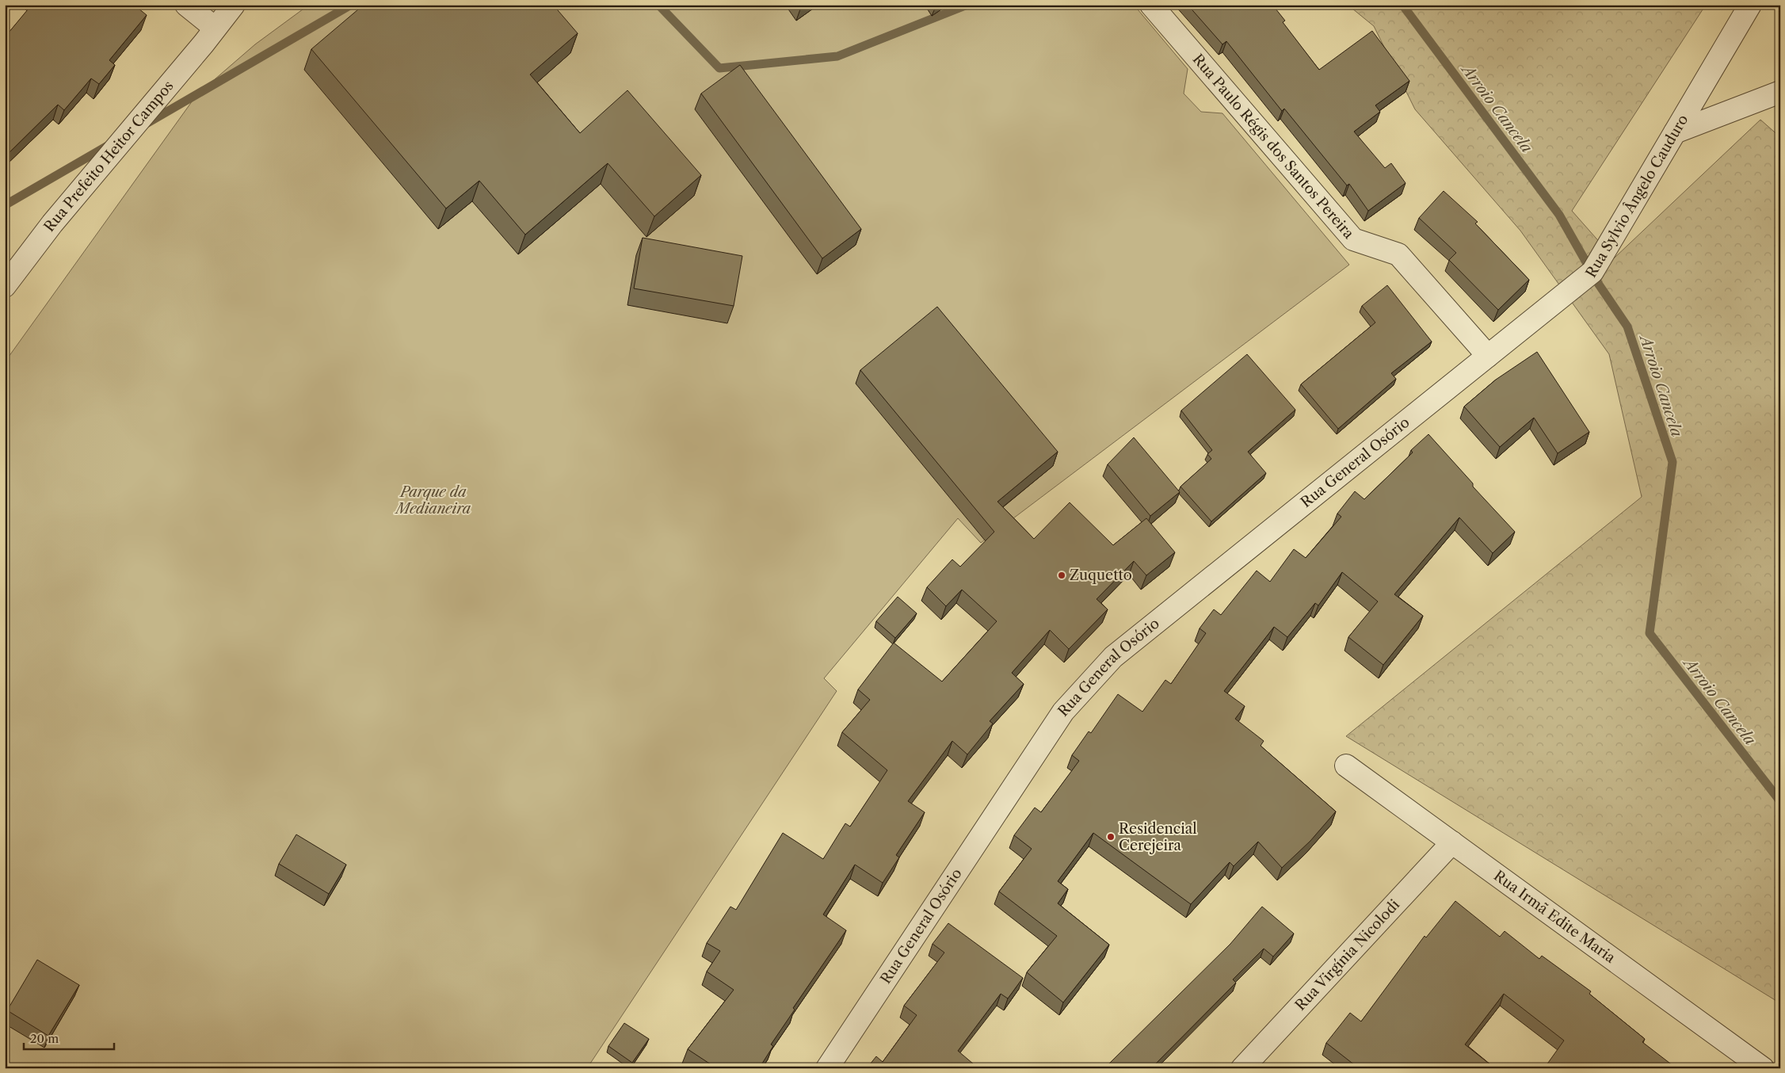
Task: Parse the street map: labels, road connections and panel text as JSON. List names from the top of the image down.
{
  "streets": {
    "street": [
      "Rua Paulo Régis dos Santos Pereira",
      "Rua Prefeito Heitor Campos",
      "Rua Sylvio Ângelo Cauduro",
      "Rua General Osório",
      "Rua Irmã Edite Maria",
      "Rua Virgínia Nicolodi"
    ]
  },
  "crossings": [
    ["Rua Paulo Régis dos Santos Pereira", "Rua Sylvio Ângelo Cauduro"],
    ["Rua Paulo Régis dos Santos Pereira", "Rua General Osório"],
    ["Rua Sylvio Ângelo Cauduro", "Rua General Osório"],
    ["Rua Irmã Edite Maria", "Rua Virgínia Nicolodi"]
  ],
  "water": ["Arroio Cancela"],
  "parks": ["Parque da Medianeira"],
  "places": ["Zuquetto", "Residencial Cerejeira"],
  "scale_bar": "20 m"
}
